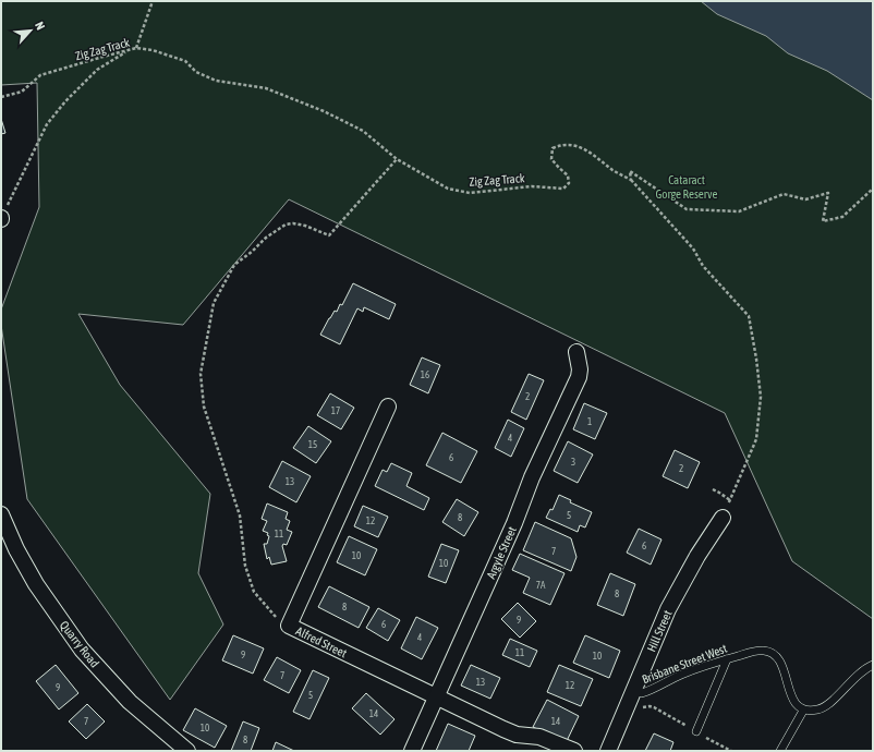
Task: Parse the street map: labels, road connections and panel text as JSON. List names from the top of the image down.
{
  "streets": {
    "street": [
      "Argyle Street",
      "Hill Street",
      "Alfred Street",
      "Quarry Road"
    ],
    "lane": ["Brisbane Street West"],
    "path": ["Zig Zag Track"]
  },
  "crossings": [
    ["Argyle Street", "Alfred Street"],
    ["Hill Street", "Brisbane Street West"]
  ],
  "parks": ["Cataract Gorge Reserve"],
  "house_numbers": [
    "16",
    "2",
    "17",
    "1",
    "4",
    "15",
    "6",
    "3",
    "2",
    "13",
    "5",
    "8",
    "12",
    "11",
    "6",
    "7",
    "10",
    "10",
    "7A",
    "8",
    "8",
    "9",
    "6",
    "4",
    "11",
    "9",
    "10",
    "7",
    "13",
    "12",
    "9",
    "5",
    "14",
    "7",
    "14",
    "10",
    "8"
  ],
  "north": "top right"
}
